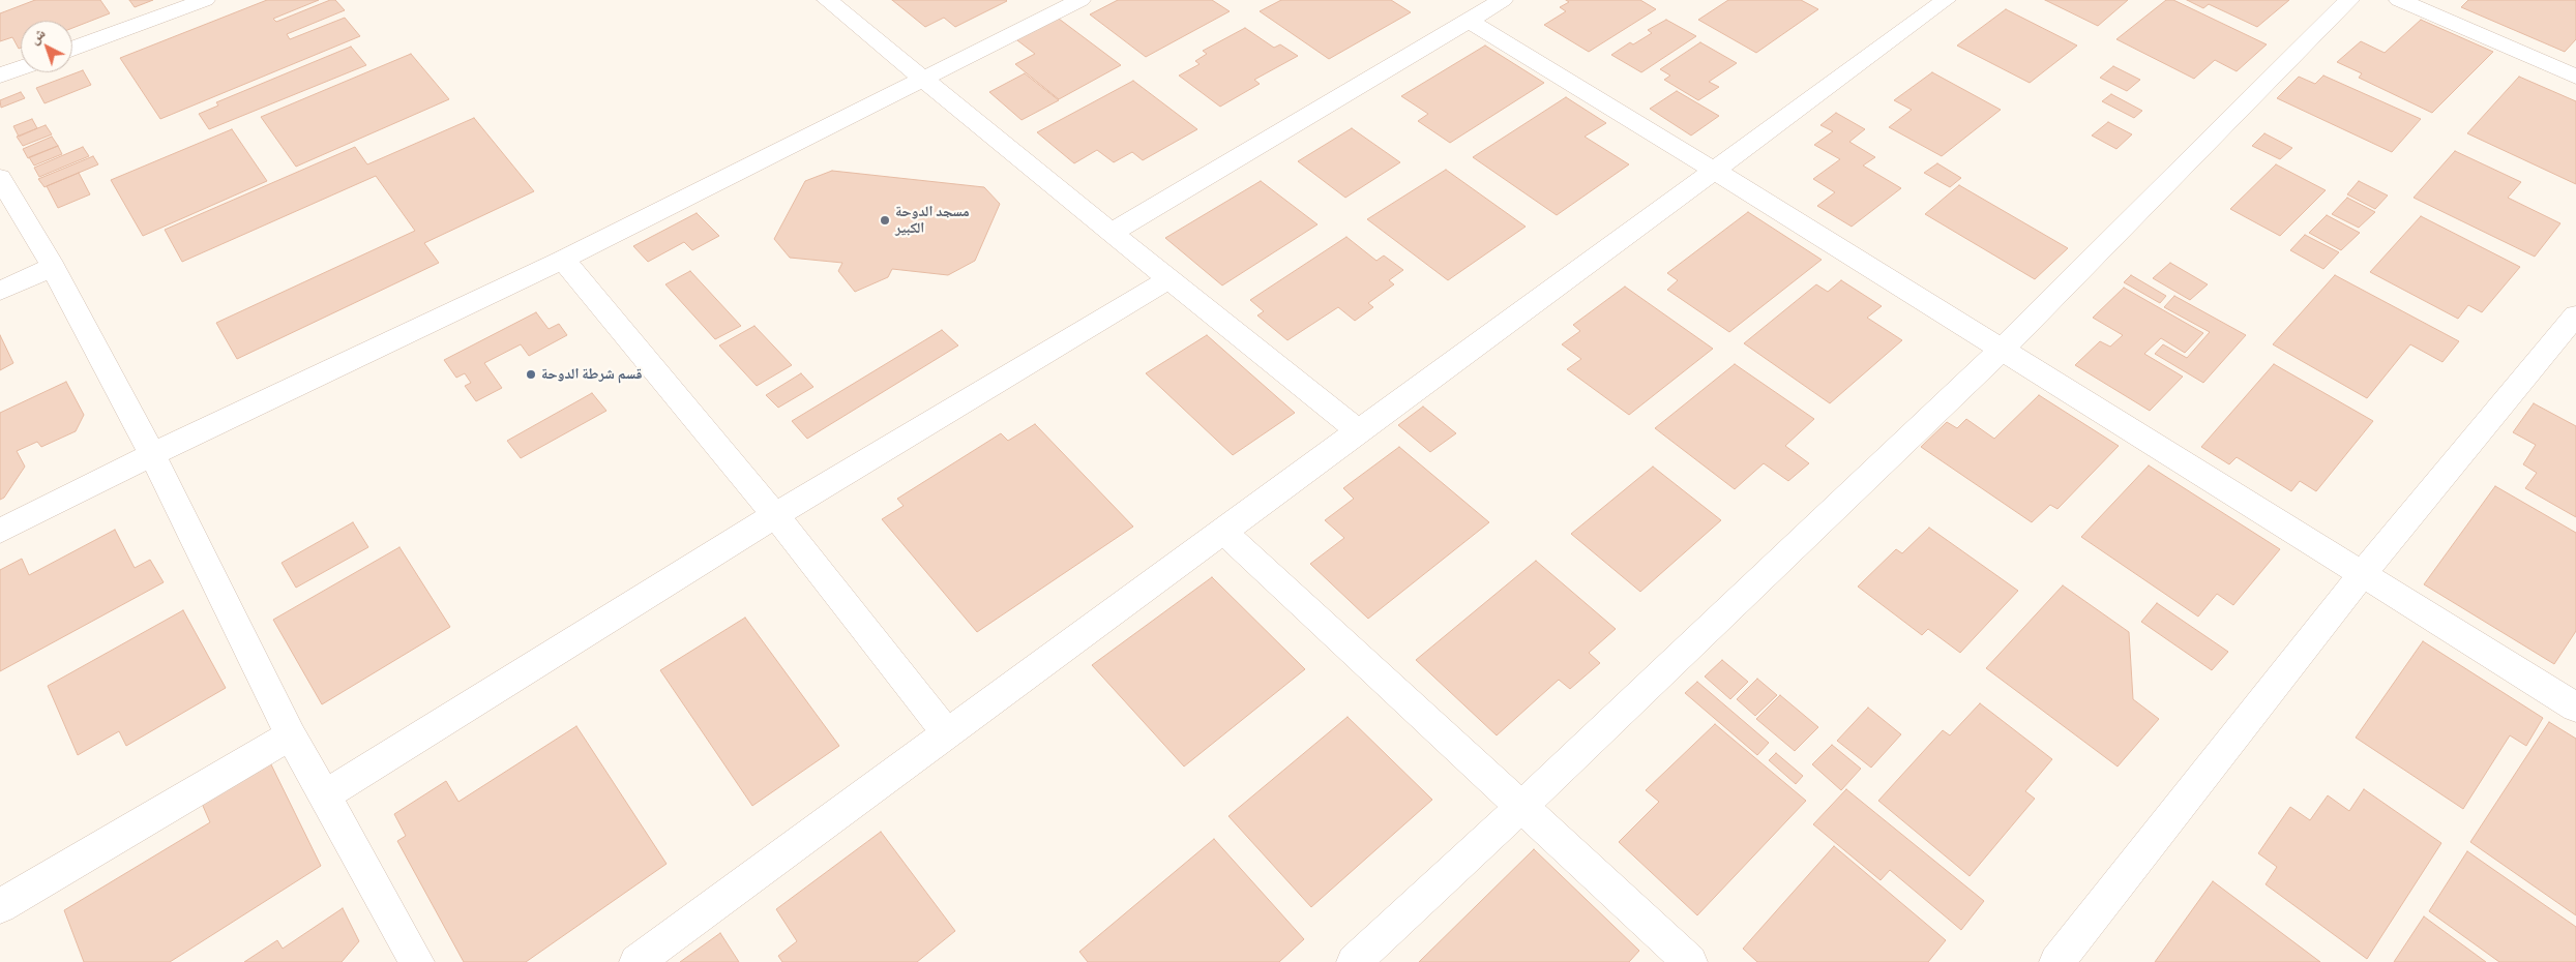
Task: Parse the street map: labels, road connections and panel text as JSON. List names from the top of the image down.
{
  "places": ["مسجد الدوحة الكبير", "قسم شرطة الدوحة"],
  "north": "top left"
}
